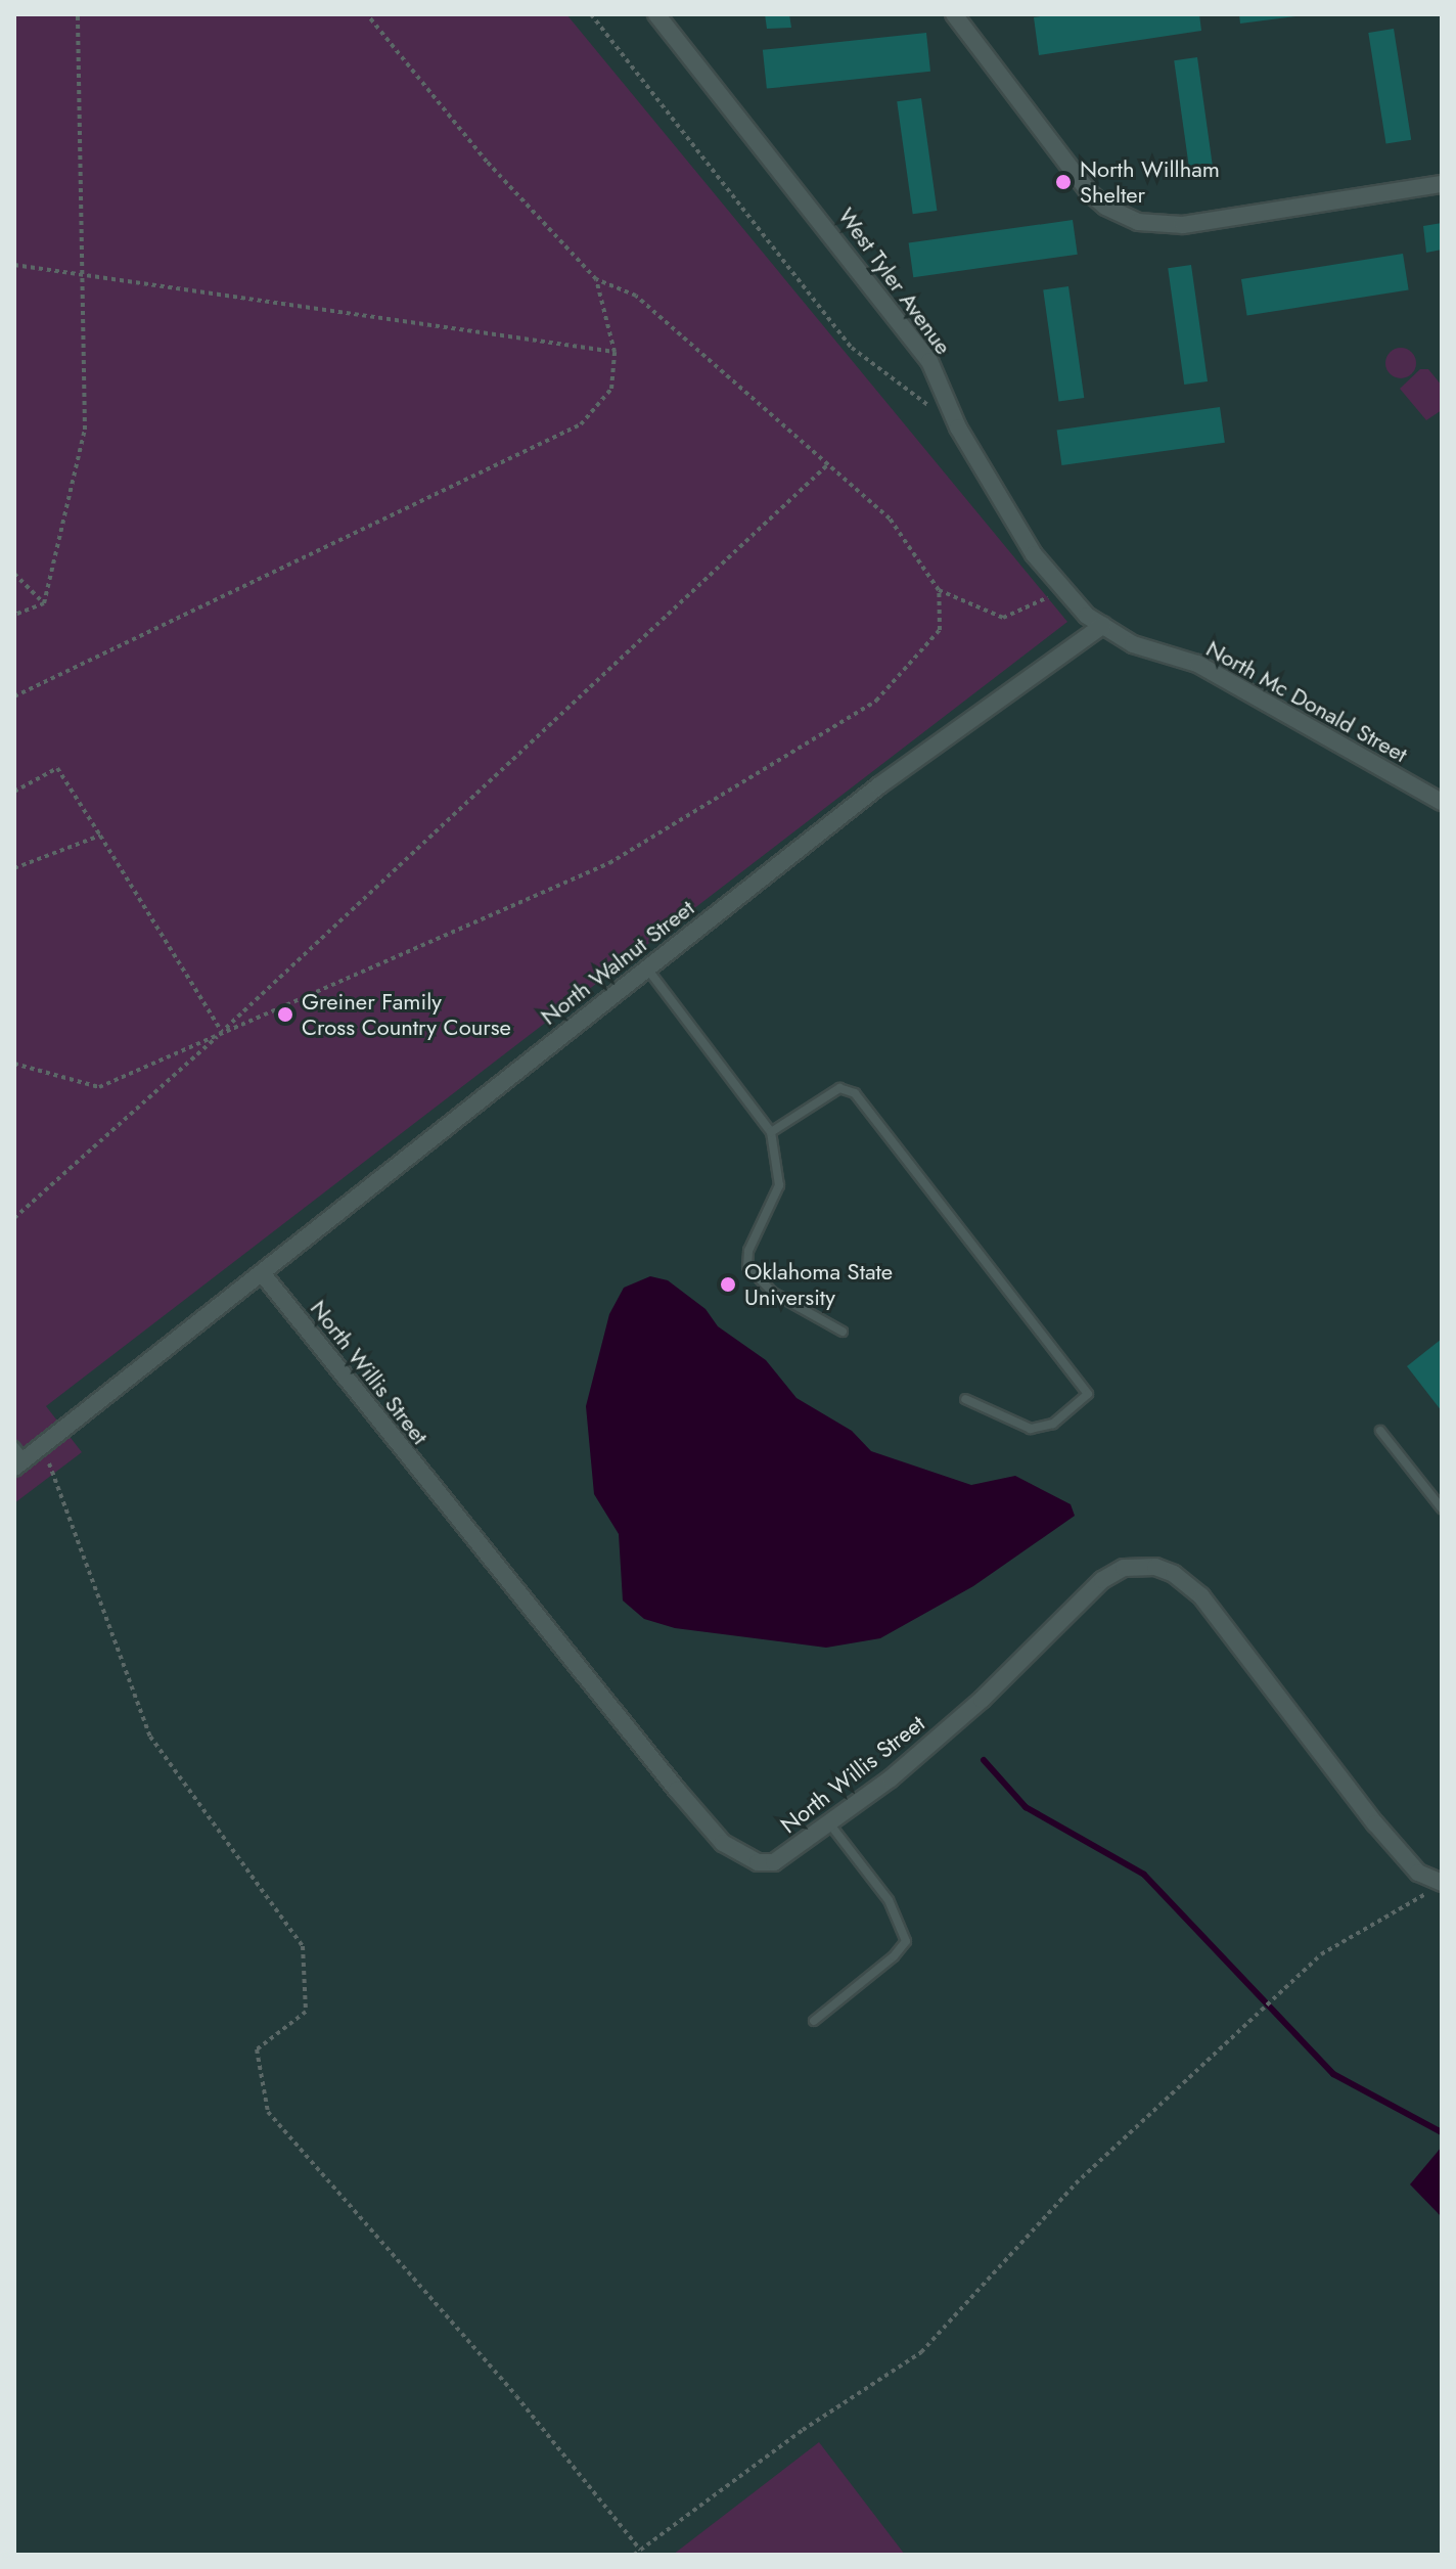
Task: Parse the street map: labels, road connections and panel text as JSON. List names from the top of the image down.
{
  "streets": {
    "street": [
      "West Tyler Avenue",
      "North Mc Donald Street",
      "North Walnut Street",
      "North Willis Street"
    ]
  },
  "crossings": [
    ["West Tyler Avenue", "North Mc Donald Street"],
    ["West Tyler Avenue", "North Walnut Street"],
    ["North Mc Donald Street", "North Walnut Street"],
    ["North Walnut Street", "North Willis Street"]
  ],
  "places": ["North Willham Shelter", "Greiner Family Cross Country Course", "Oklahoma State University"]
}
